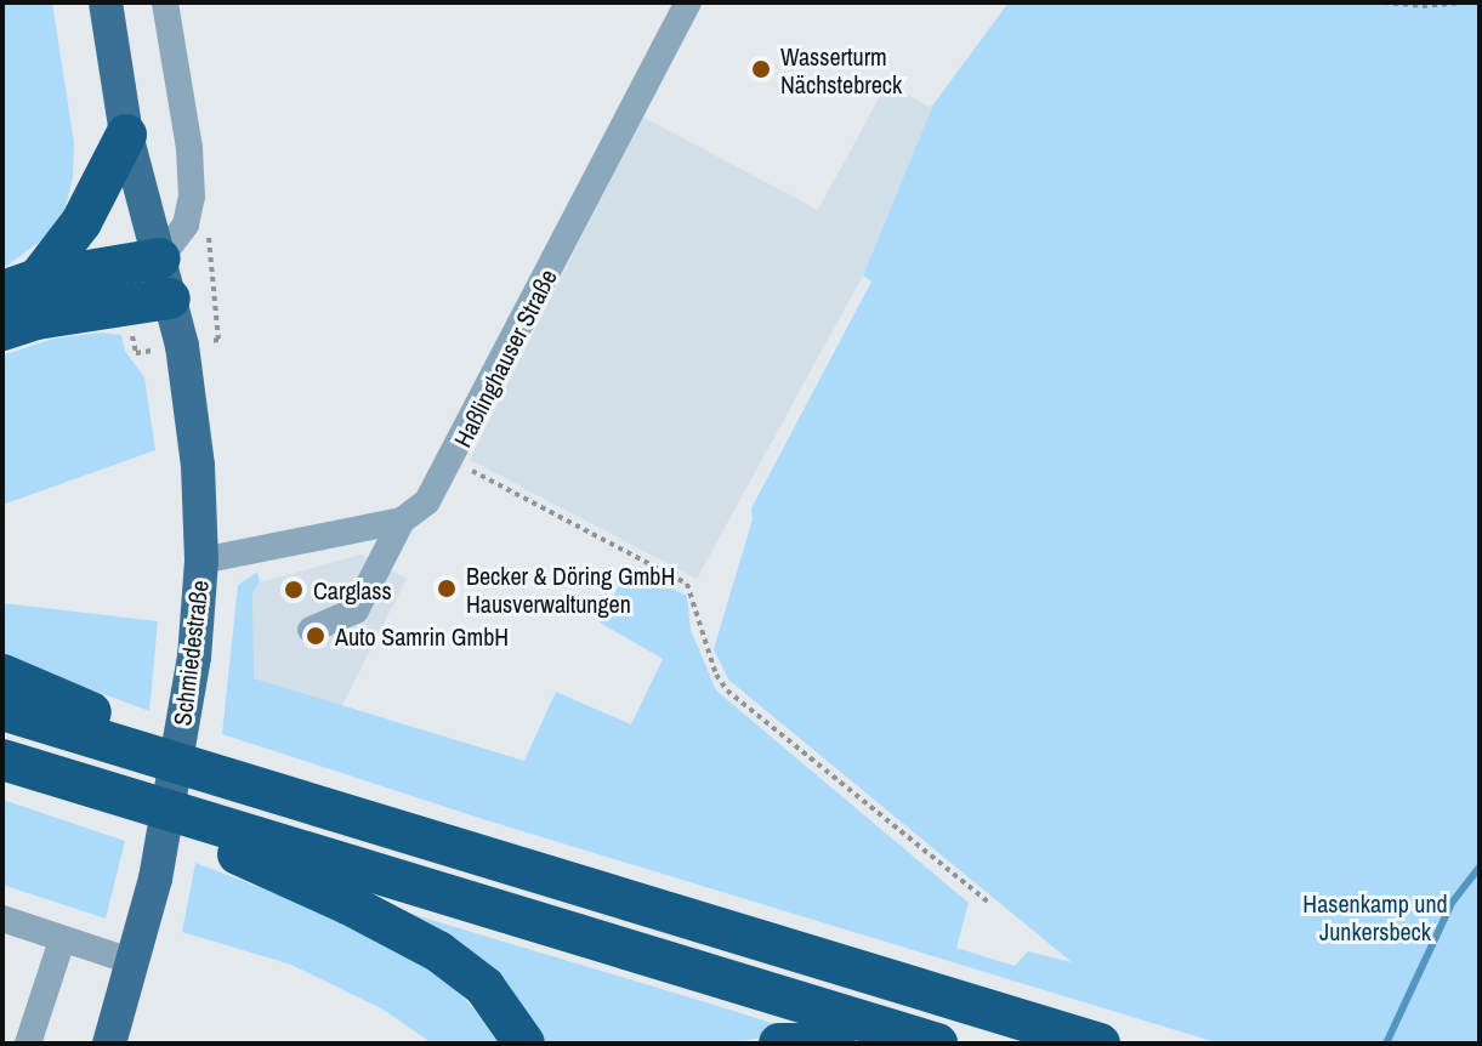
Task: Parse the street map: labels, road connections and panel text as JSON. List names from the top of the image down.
{
  "streets": {
    "main road": ["Schmiedestraße"],
    "street": ["Haßlinghauser Straße"]
  },
  "parks": ["Hasenkamp und Junkersbeck"],
  "places": [
    "Wasserturm Nächstebreck",
    "Becker & Döring GmbH Hausverwaltungen",
    "Carglass",
    "Auto Samrin GmbH"
  ]
}
